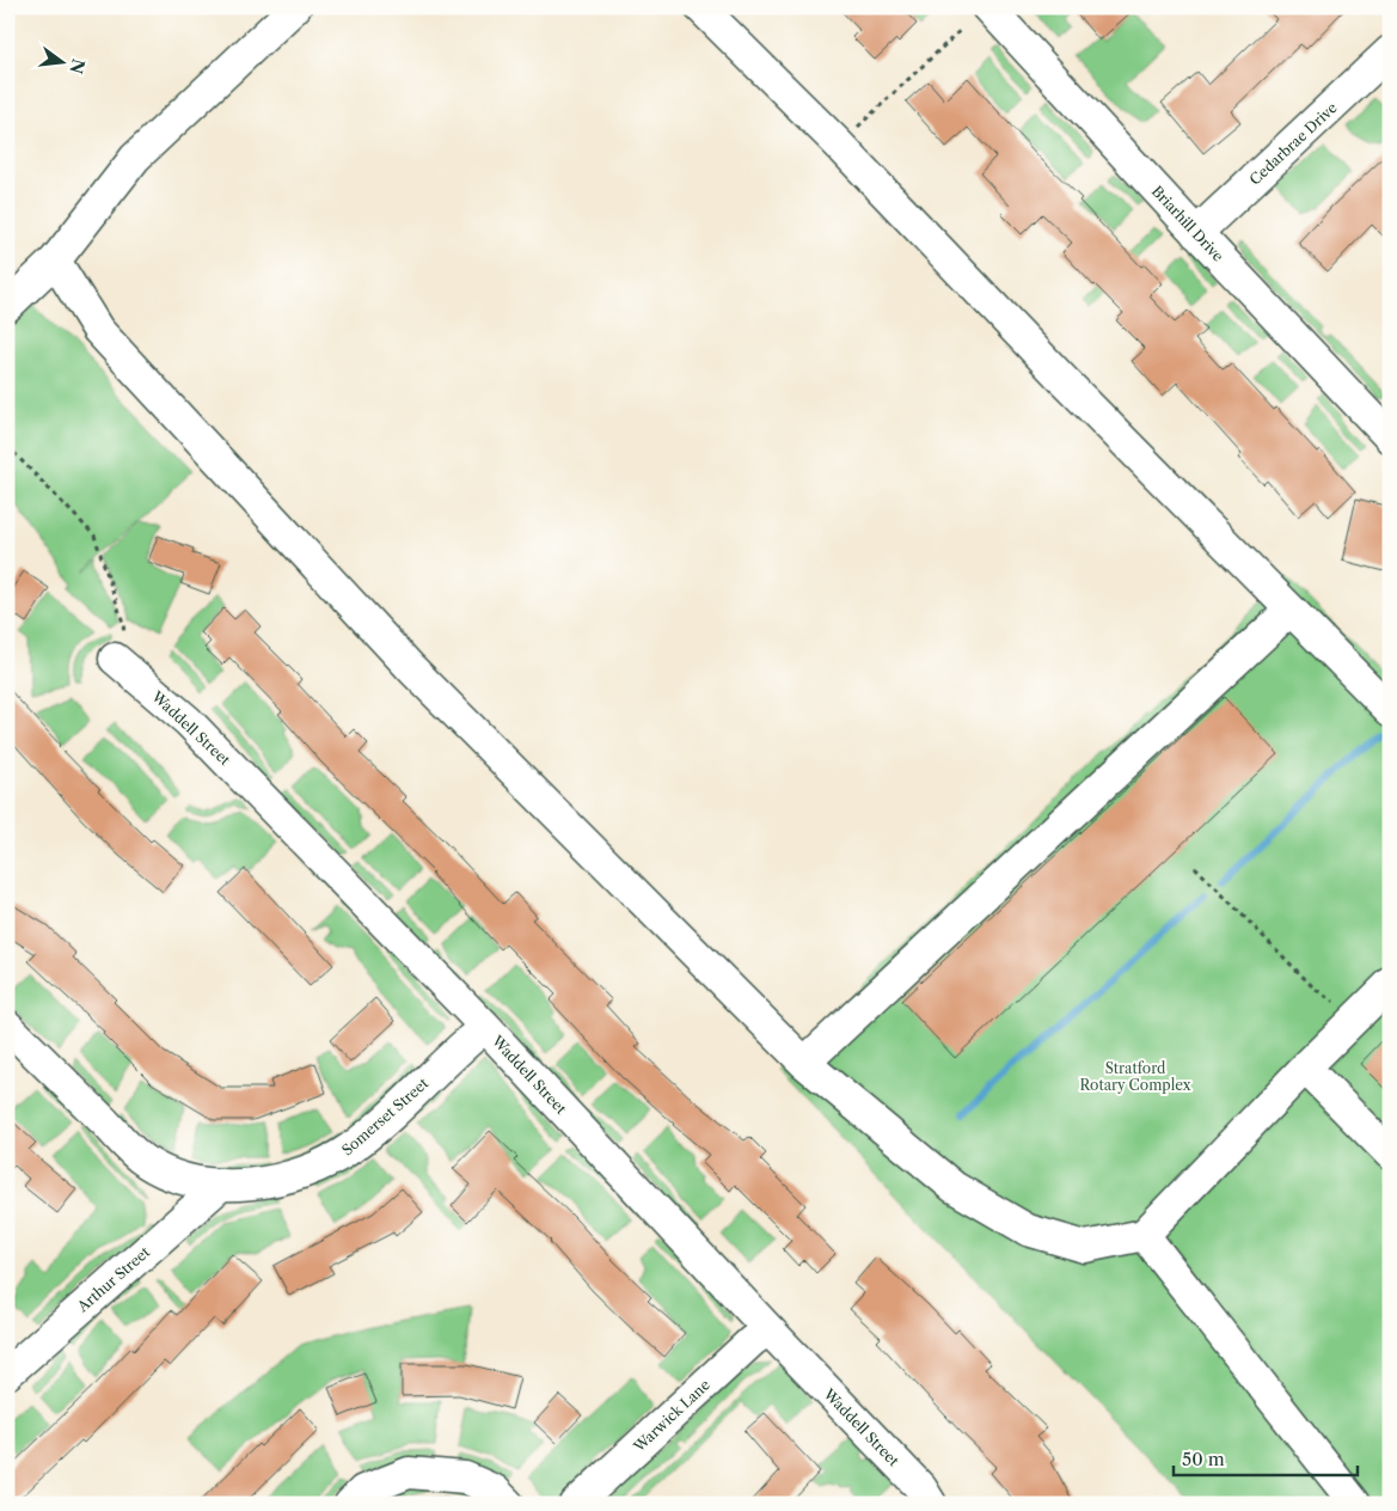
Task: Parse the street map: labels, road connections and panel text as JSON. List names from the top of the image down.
{
  "streets": {
    "street": [
      "Cedarbrae Drive",
      "Briarhill Drive",
      "Waddell Street",
      "Somerset Street",
      "Arthur Street",
      "Warwick Lane"
    ]
  },
  "crossings": [
    ["Cedarbrae Drive", "Briarhill Drive"],
    ["Waddell Street", "Somerset Street"],
    ["Waddell Street", "Warwick Lane"],
    ["Somerset Street", "Arthur Street"]
  ],
  "parks": ["Stratford Rotary Complex"],
  "scale_bar": "50 m",
  "north": "right"
}
